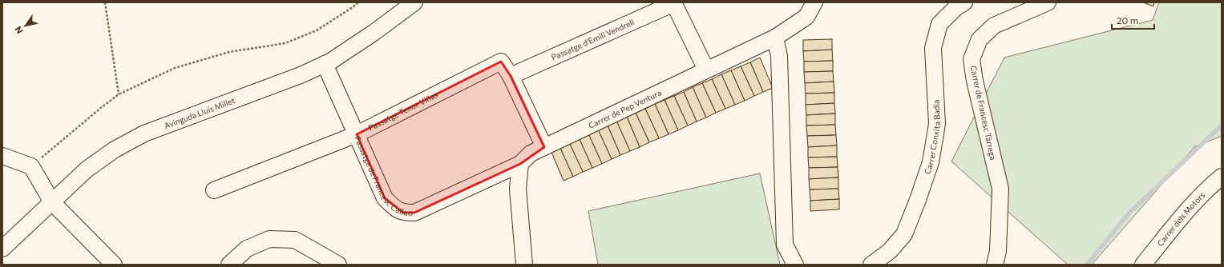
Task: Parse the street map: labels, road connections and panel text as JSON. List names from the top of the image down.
{
  "streets": {
    "street": [
      "Passatge d'Emili Vendrell",
      "Carrer de Pep Ventura",
      "Passatge Tenor Viñas",
      "Avinguda Lluís Millet",
      "Carrer de Francesc Tàrrega",
      "Carrer Conxita Badia",
      "Passatge de Francesc Callao",
      "Carrer dels Motors"
    ]
  },
  "crossings": [
    ["Passatge d'Emili Vendrell", "Passatge Tenor Viñas"],
    ["Carrer de Pep Ventura", "Passatge Tenor Viñas"],
    ["Carrer de Pep Ventura", "Passatge de Francesc Callao"],
    ["Passatge Tenor Viñas", "Passatge de Francesc Callao"],
    ["Avinguda Lluís Millet", "Passatge de Francesc Callao"]
  ],
  "scale_bar": "20 m",
  "north": "bottom left"
}
